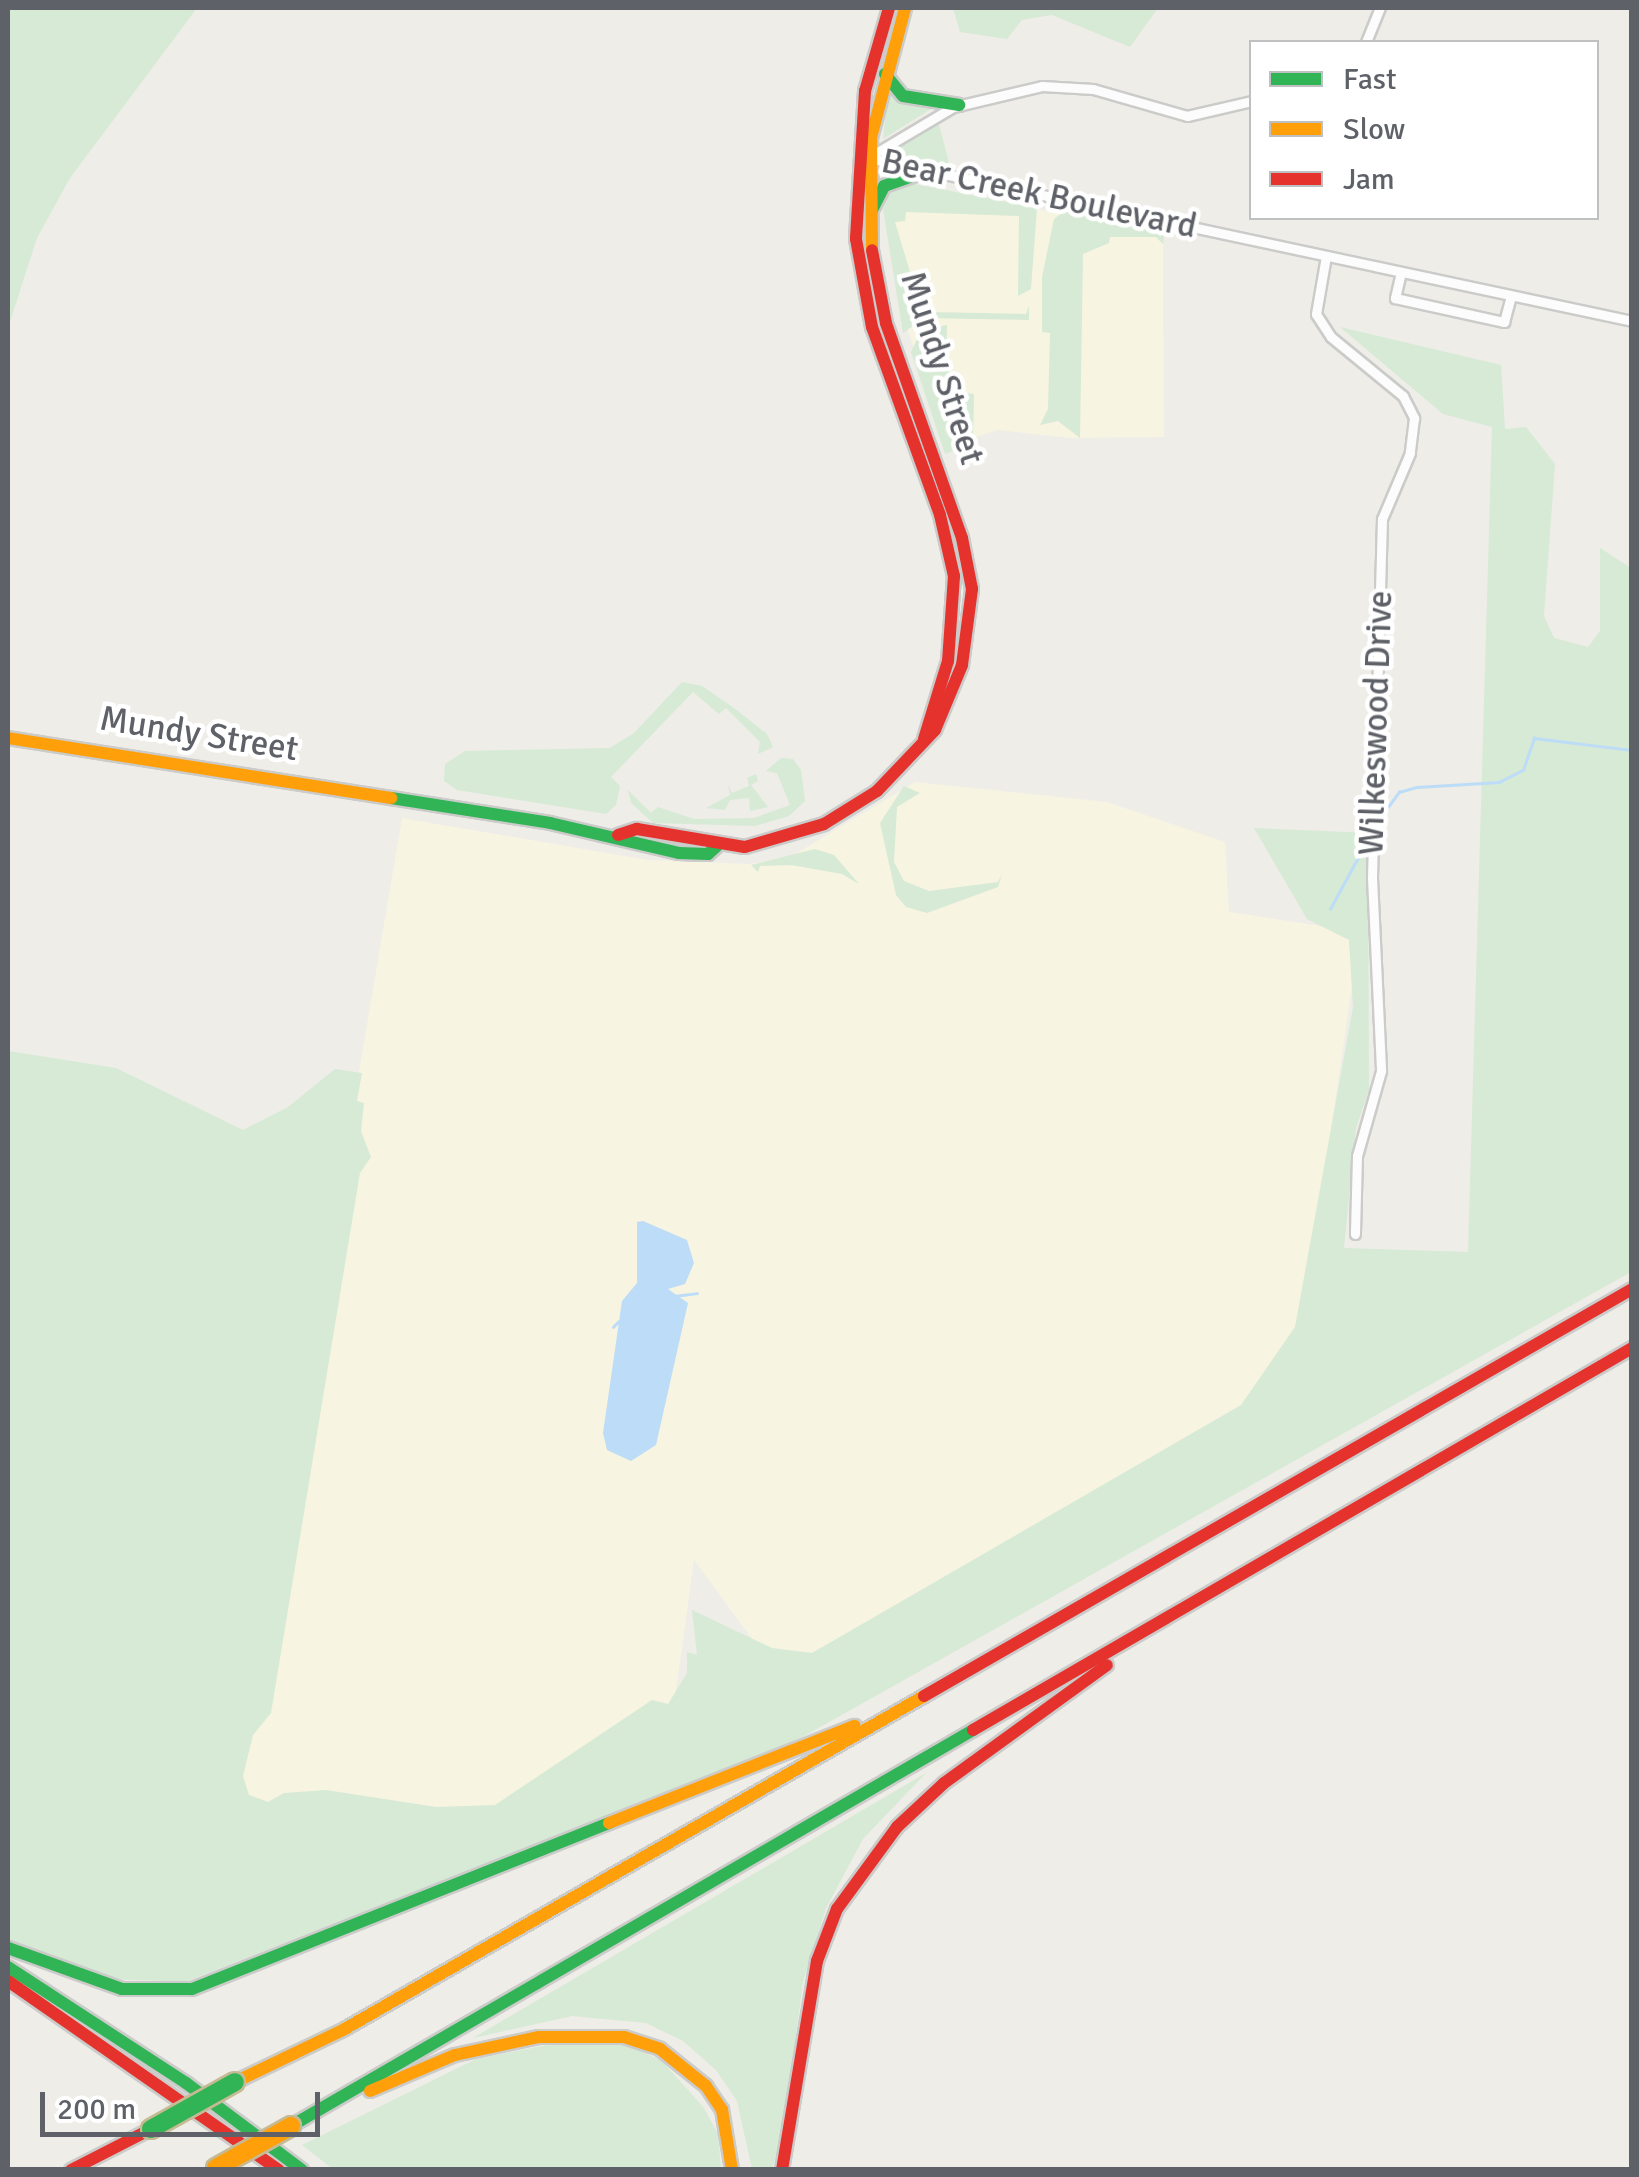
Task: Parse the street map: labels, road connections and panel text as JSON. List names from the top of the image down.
{
  "streets": {
    "main road": ["Mundy Street"],
    "street": ["Bear Creek Boulevard", "Wilkeswood Drive"]
  },
  "crossings": [
    ["Bear Creek Boulevard", "Mundy Street"],
    ["Bear Creek Boulevard", "Wilkeswood Drive"]
  ],
  "legend": ["Fast", "Slow", "Jam"],
  "scale_bar": "200 m"
}
